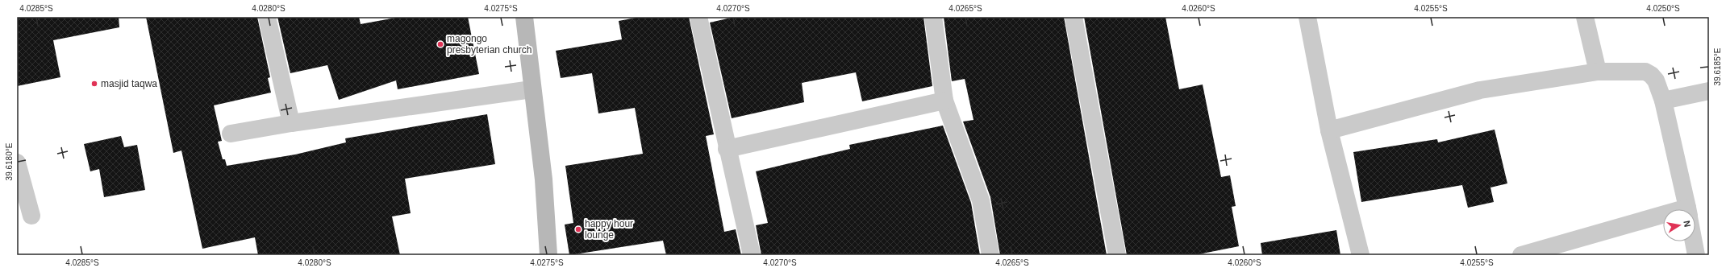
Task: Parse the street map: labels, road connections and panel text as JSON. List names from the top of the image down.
{
  "places": ["magongo presbyterian church", "masjid taqwa", "happy hour lounge"],
  "north": "right",
  "coordinates": [
    "4.0285°S",
    "4.0280°S",
    "4.0275°S",
    "4.0270°S",
    "4.0265°S",
    "4.0260°S",
    "4.0255°S",
    "4.0250°S",
    "39.6185°E",
    "39.6180°E"
  ]
}
